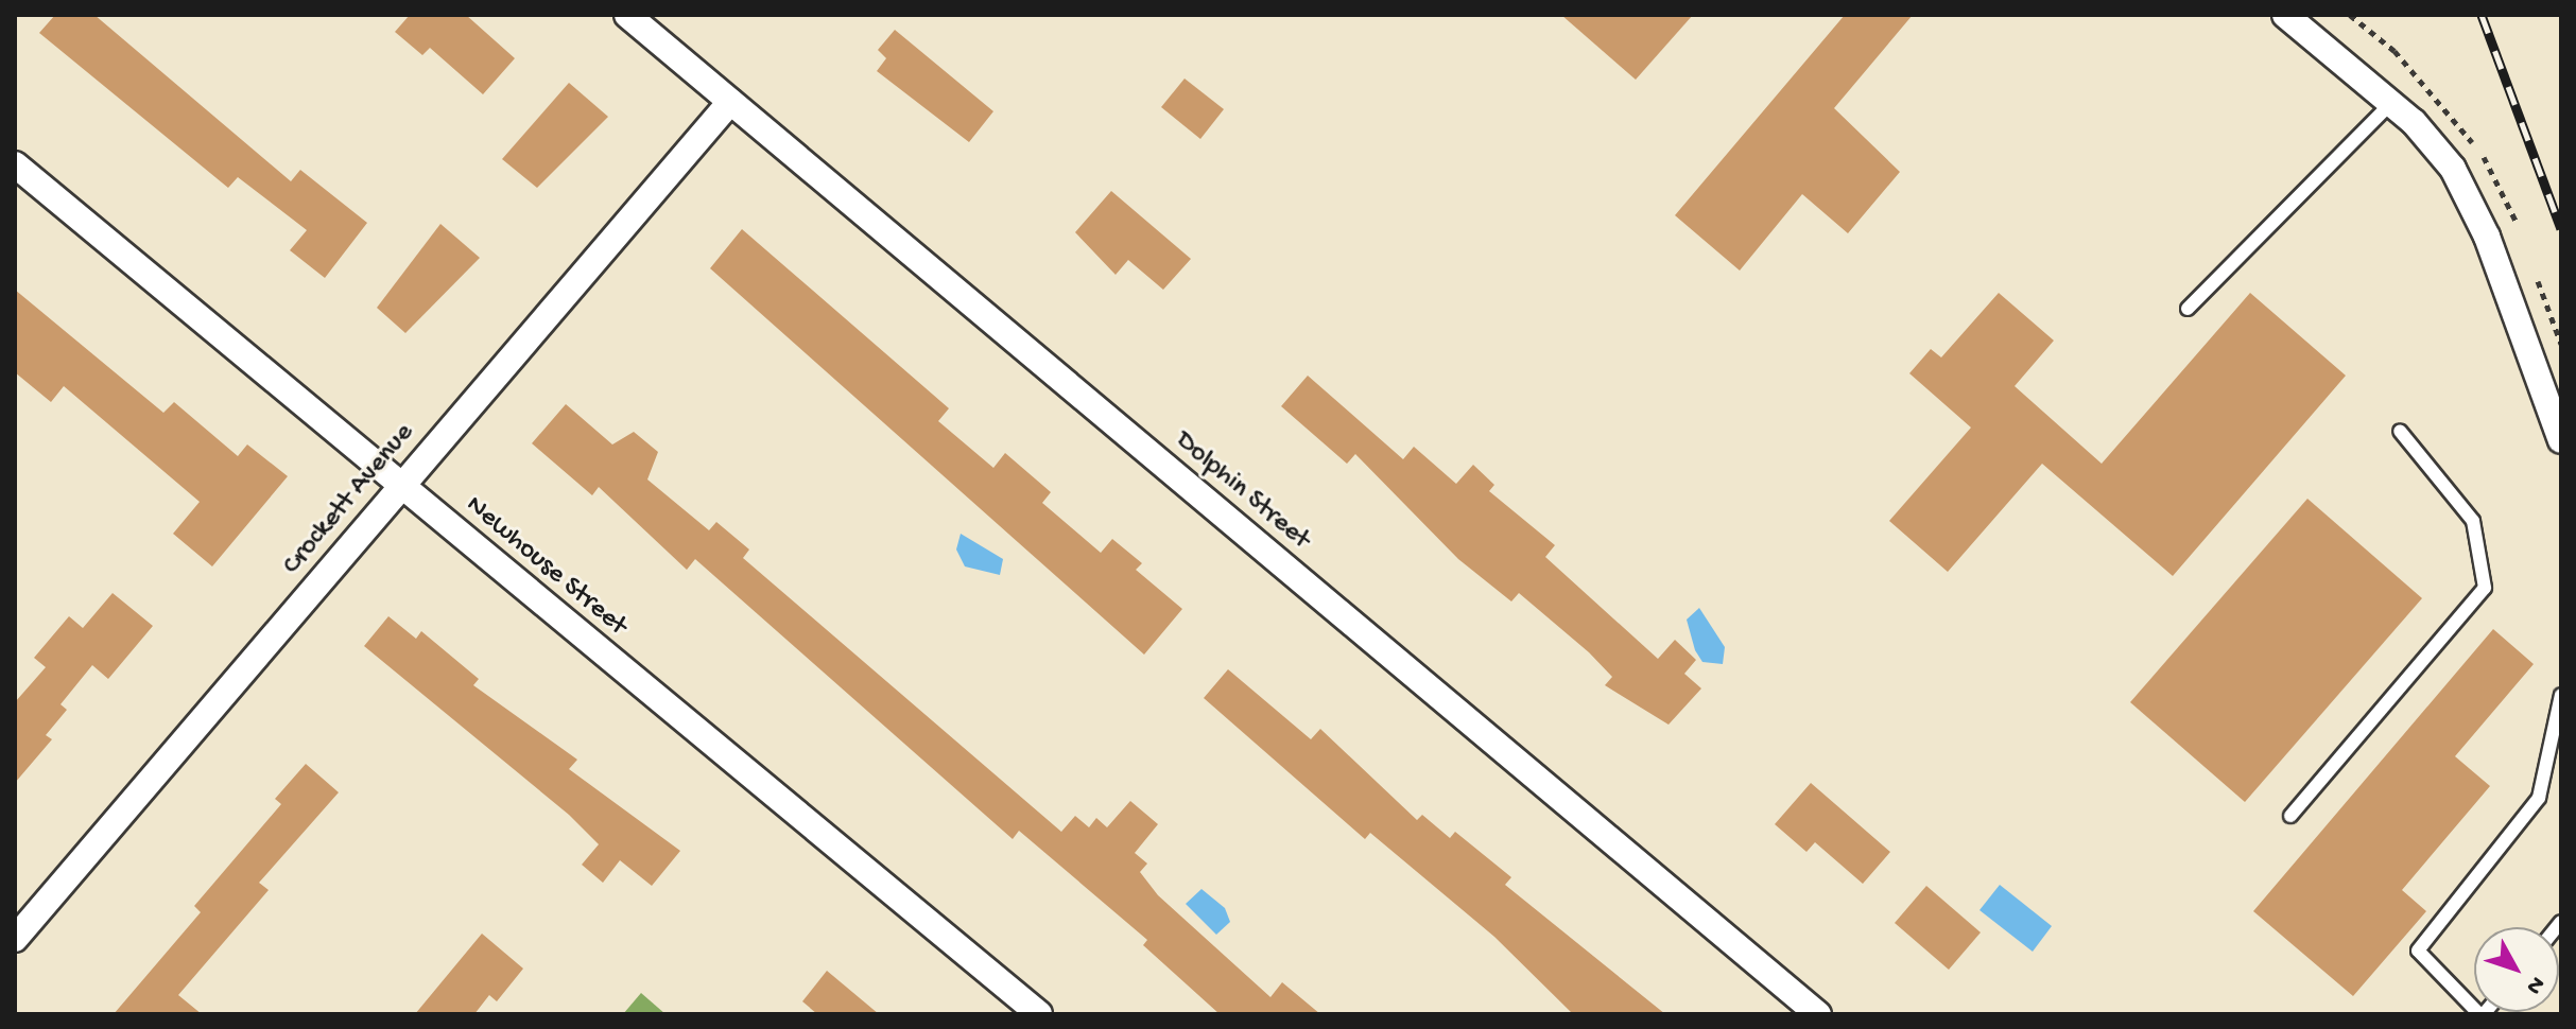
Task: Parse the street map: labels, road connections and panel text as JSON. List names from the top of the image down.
{
  "streets": {
    "street": ["Dolphin Street", "Crockett Avenue", "Newhouse Street"]
  },
  "crossings": [
    ["Dolphin Street", "Crockett Avenue"],
    ["Crockett Avenue", "Newhouse Street"]
  ],
  "north": "bottom right"
}
